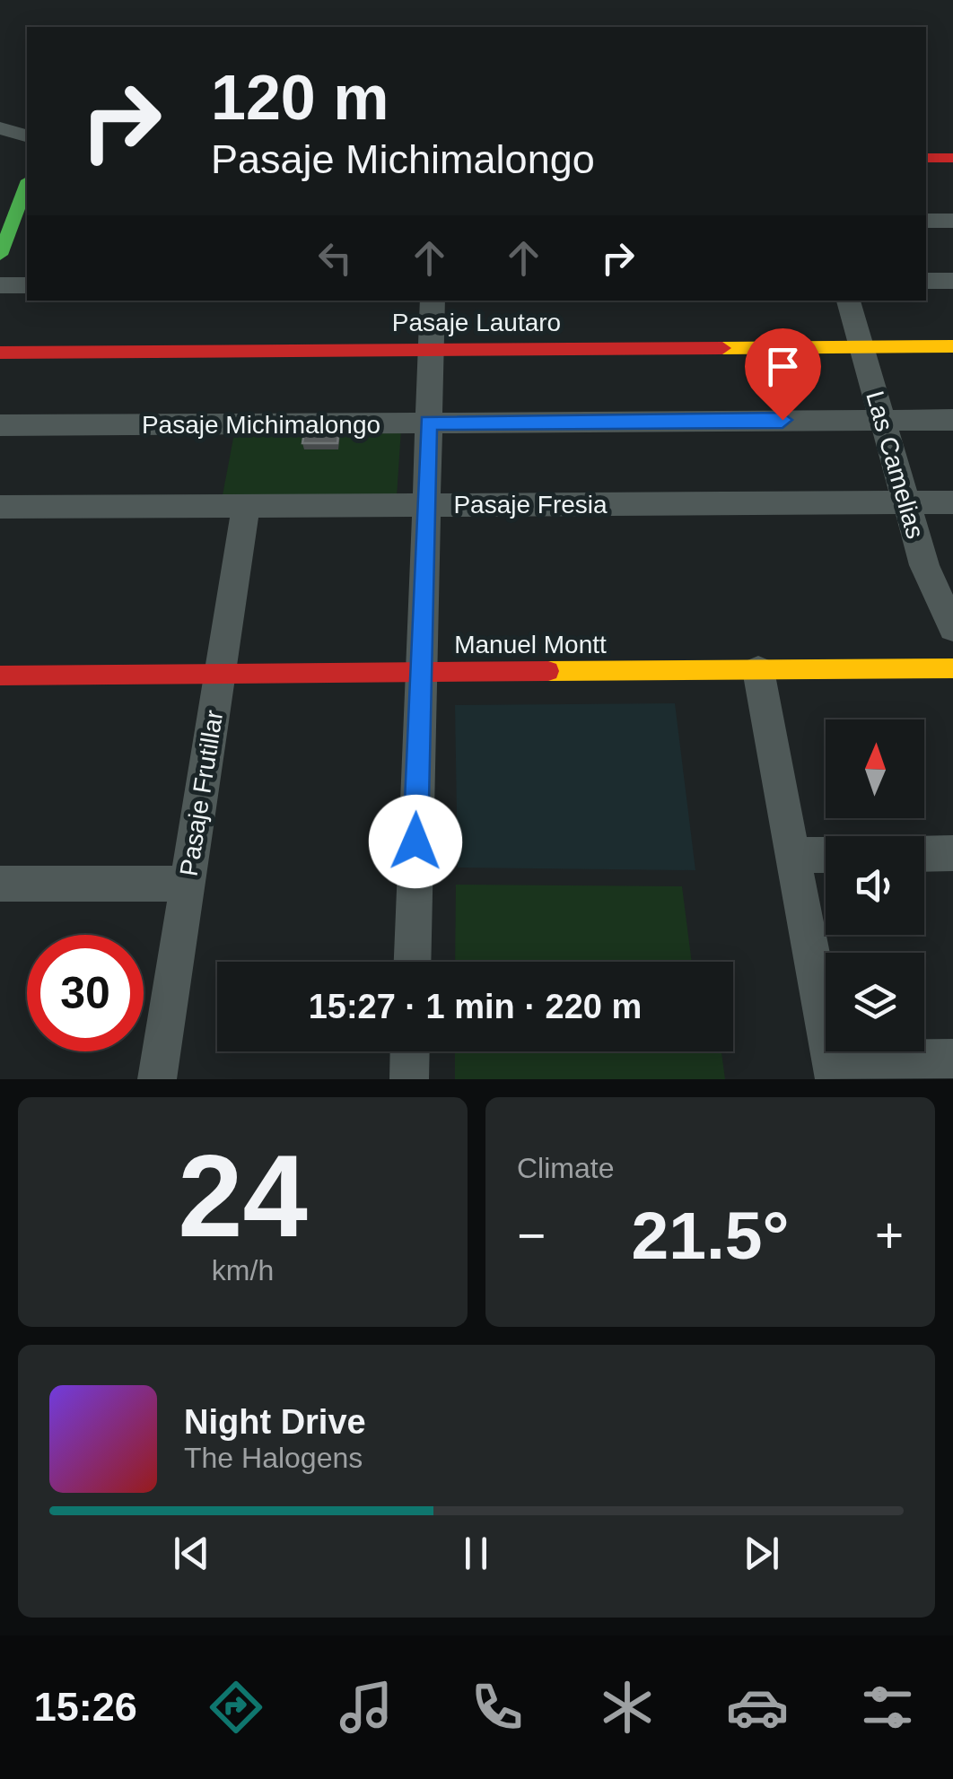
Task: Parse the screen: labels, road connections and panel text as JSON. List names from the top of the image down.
{
  "streets": {
    "street": [
      "Pasaje Lautaro",
      "Pasaje Michimalongo",
      "Las Camelias",
      "Pasaje Fresia",
      "Manuel Montt",
      "Pasaje Frutillar"
    ]
  },
  "crossings": [
    ["Pasaje Lautaro", "Las Camelias"],
    ["Pasaje Michimalongo", "Las Camelias"],
    ["Las Camelias", "Pasaje Fresia"],
    ["Pasaje Fresia", "Pasaje Frutillar"],
    ["Manuel Montt", "Pasaje Frutillar"]
  ],
  "north": "top",
  "page": {
    "turn": ["120 m", "Pasaje Michimalongo"],
    "limit": "30",
    "trip": "15:27 · 1 min · 220 m",
    "tile": [
      ["24", "km/h"],
      "Climate"
    ],
    "heat": ["−", "21.5°", "+"],
    "song": ["Night Drive", "The Halogens"],
    "tabs": "15:26"
  }
}
